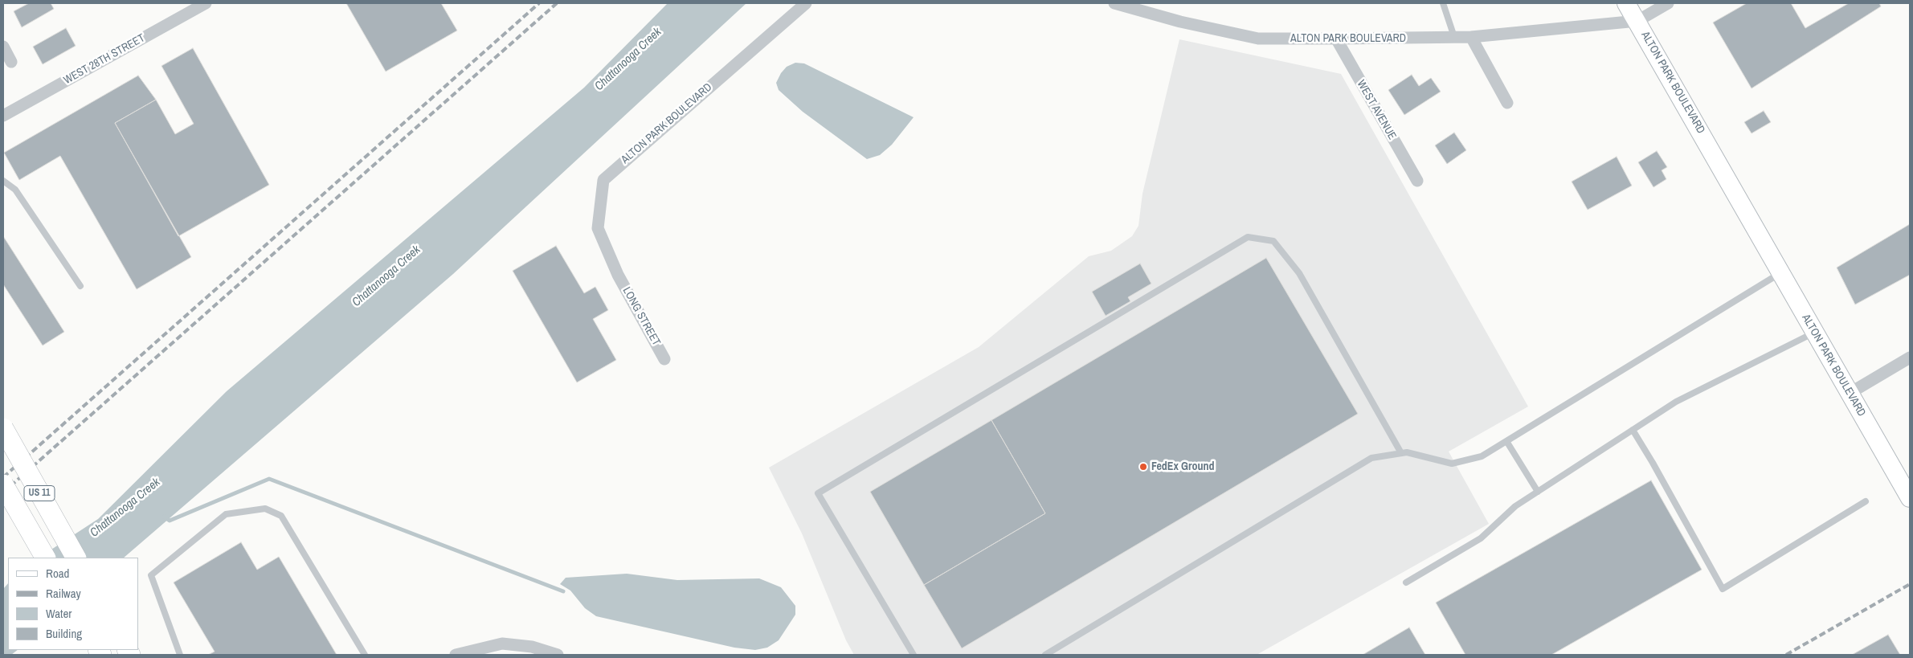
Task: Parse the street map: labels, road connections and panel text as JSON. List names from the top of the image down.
{
  "streets": {
    "main road": ["ALTON PARK BOULEVARD", "US 11"],
    "street": ["WEST 28TH STREET", "WEST AVENUE", "LONG STREET"]
  },
  "crossings": [
    ["ALTON PARK BOULEVARD", "WEST AVENUE"],
    ["ALTON PARK BOULEVARD", "LONG STREET"]
  ],
  "water": ["Chattanooga Creek"],
  "places": ["FedEx Ground"],
  "legend": [
    "Road",
    "Railway",
    "Water",
    "Building"
  ]
}
